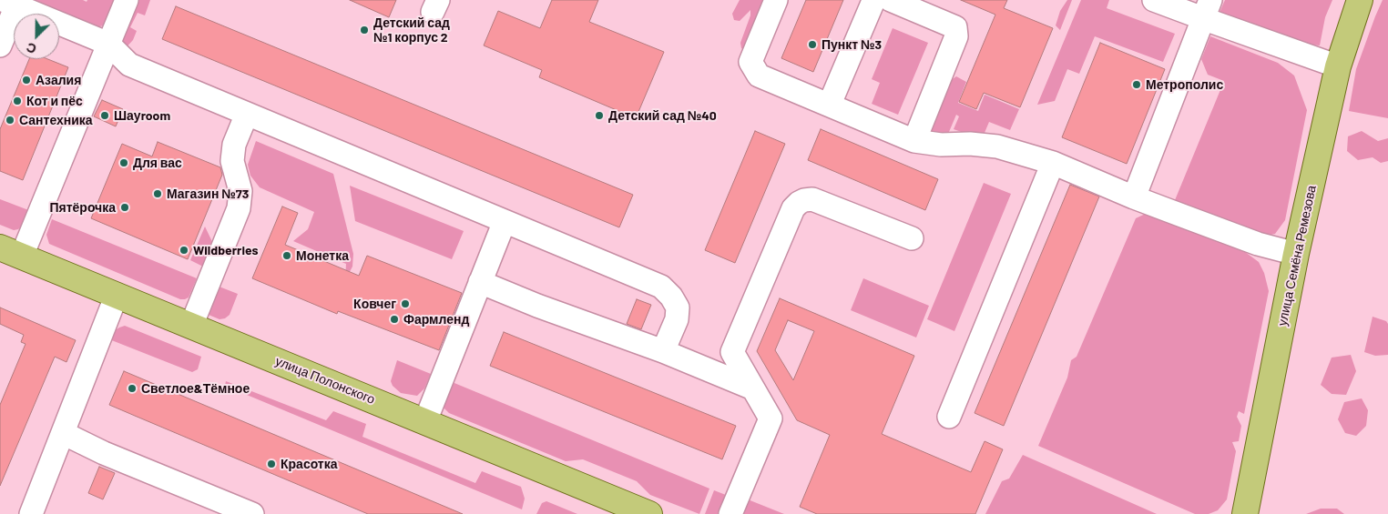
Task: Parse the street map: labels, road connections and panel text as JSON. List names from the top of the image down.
{
  "streets": {
    "main road": ["улица Семёна Ремезова", "улица Полонского"]
  },
  "places": [
    "Детский сад №1 корпус 2",
    "Пункт №3",
    "Азалия",
    "Метрополис",
    "Кот и пёс",
    "Шауroom",
    "Детский сад №40",
    "Сантехника",
    "Для вас",
    "Магазин №73",
    "Пятёрочка",
    "Wildberries",
    "Монетка",
    "Ковчег",
    "Фармленд",
    "Светлое&Тёмное",
    "Красотка"
  ],
  "north": "bottom left"
}
